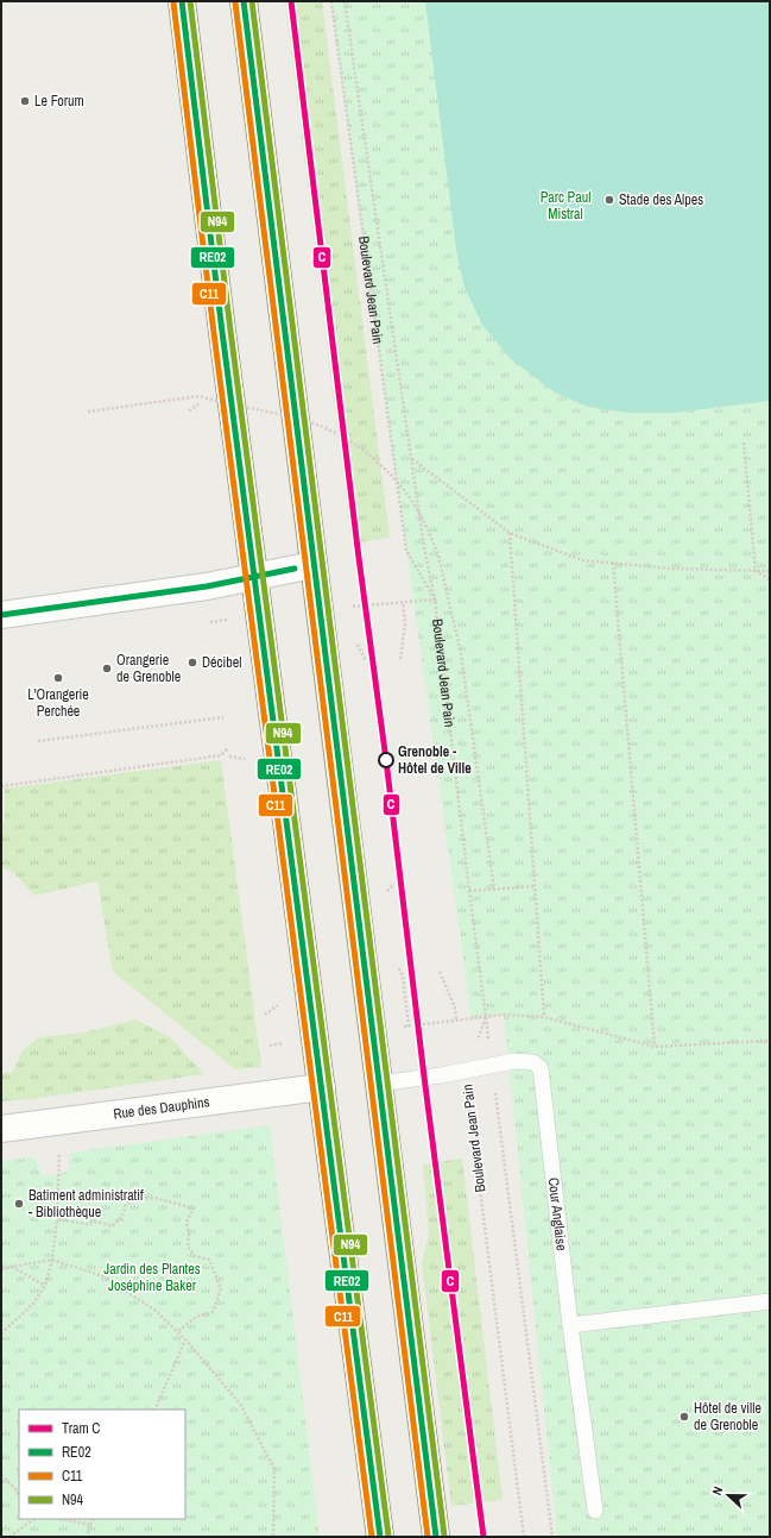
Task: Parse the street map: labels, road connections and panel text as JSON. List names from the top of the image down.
{
  "streets": {
    "street": ["Rue des Dauphins"],
    "lane": ["Cour Anglaise"],
    "path": ["Boulevard Jean Pain"]
  },
  "crossings": [
    ["Boulevard Jean Pain", "Cour Anglaise"]
  ],
  "parks": ["Parc Paul Mistral", "Jardin des Plantes Joséphine Baker"],
  "places": [
    "Le Forum",
    "Stade des Alpes",
    "Décibel",
    "Orangerie de Grenoble",
    "L'Orangerie Perchée",
    "Grenoble - Hôtel de Ville",
    "Batiment administratif - Bibliothèque",
    "Hôtel de ville de Grenoble"
  ],
  "lines": [
    "tram line C",
    "transit line RE02",
    "transit line N94",
    "transit line C11"
  ],
  "legend": [
    "Tram C",
    "RE02",
    "C11",
    "N94"
  ],
  "north": "left"
}
